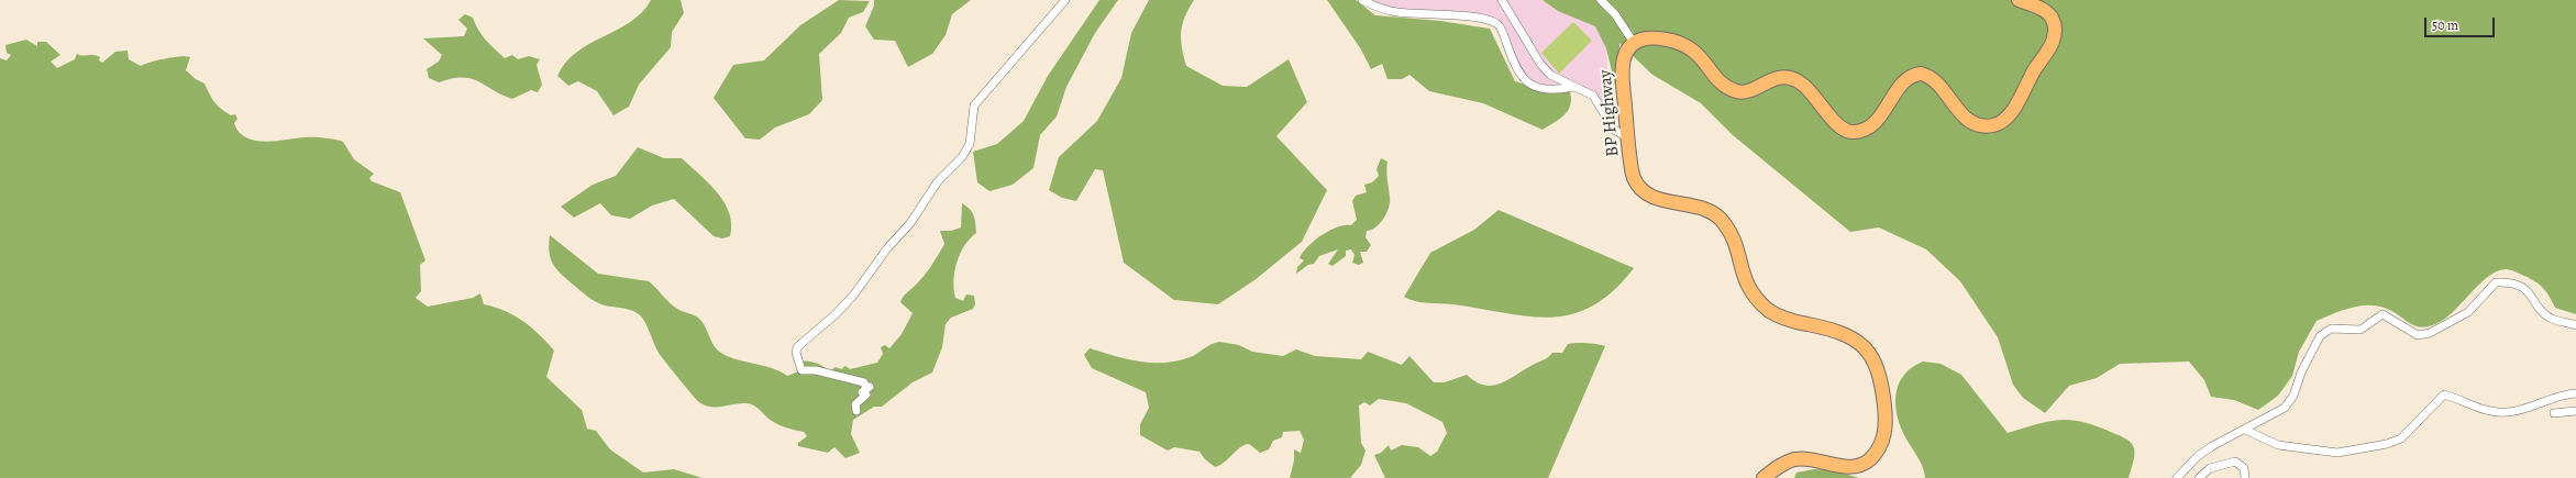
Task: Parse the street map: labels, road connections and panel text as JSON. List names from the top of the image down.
{
  "streets": {
    "highway": ["BP Highway"]
  },
  "scale_bar": "50 m"
}
